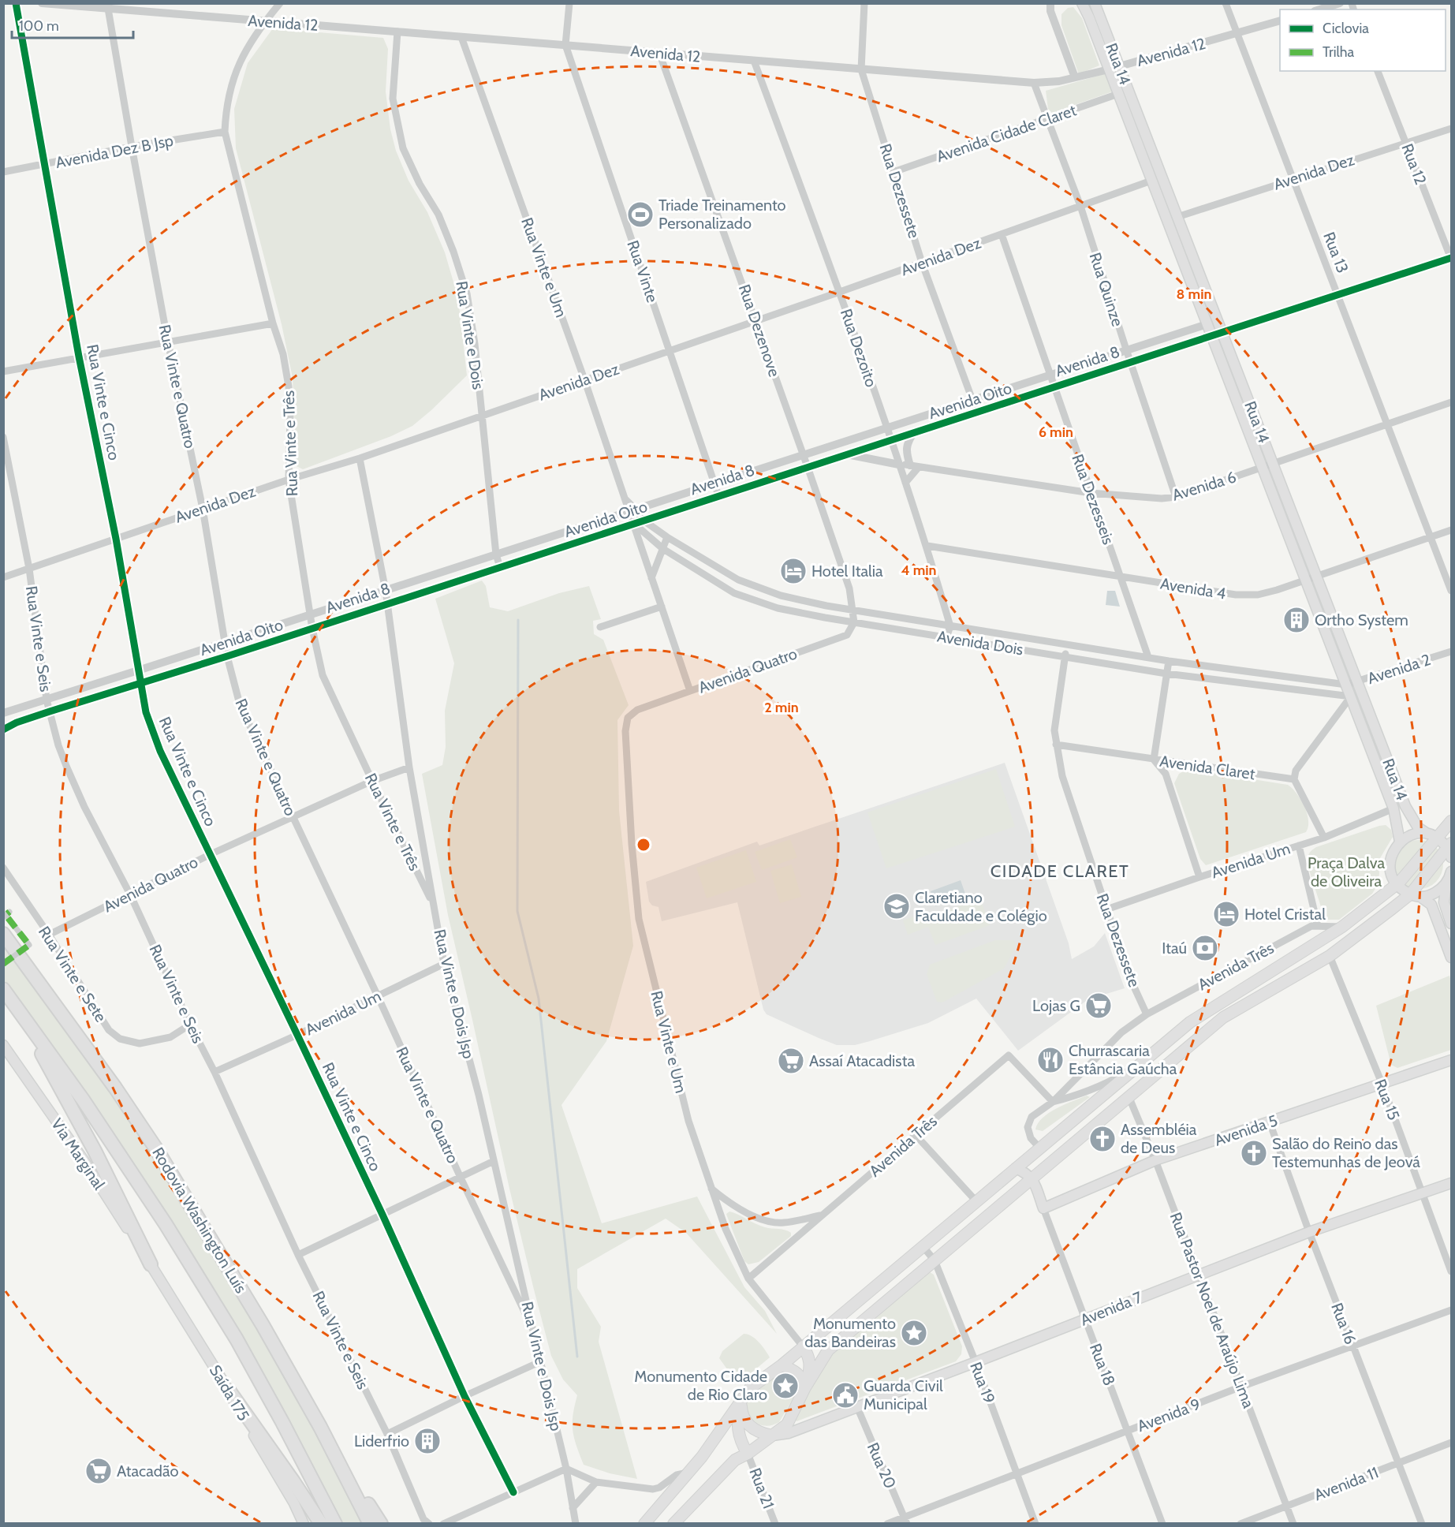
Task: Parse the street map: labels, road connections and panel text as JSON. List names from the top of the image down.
{
  "streets": {
    "highway": ["Rodovia Washington Luís"],
    "main road": [
      "Rua 14",
      "Avenida 5",
      "Via Marginal",
      "Avenida 7",
      "Rua 18",
      "Saída 175"
    ],
    "street": [
      "Avenida 12",
      "Avenida Cidade Claret",
      "Avenida Dez B Jsp",
      "Rua 12",
      "Avenida Dez",
      "Rua Dezessete",
      "Rua 13",
      "Rua Vinte e Um",
      "Rua Vinte",
      "Rua Quinze",
      "Rua Dezenove",
      "Rua Vinte e Dois",
      "Rua Dezoito",
      "Avenida 8",
      "Rua Vinte e Quatro",
      "Avenida Oito",
      "Rua Vinte e Cinco",
      "Rua Vinte e Três",
      "Avenida 6",
      "Rua Dezesseis",
      "Avenida 4",
      "Rua Vinte e Seis",
      "Avenida Dois",
      "Avenida 2",
      "Avenida Quatro",
      "Avenida Claret",
      "Avenida Um",
      "Avenida Três",
      "Rua Vinte e Sete",
      "Rua Vinte e Dois Jsp",
      "Rua 15",
      "Rua Pastor Noel de Araújo Lima",
      "Rua 16",
      "Rua 19",
      "Avenida 9",
      "Rua 20",
      "Avenida 11",
      "Rua 21"
    ]
  },
  "crossings": [
    ["Avenida 12", "Rua 14"],
    ["Avenida 12", "Rua Dezessete"],
    ["Avenida 12", "Rua 13"],
    ["Avenida 12", "Rua Vinte e Um"],
    ["Avenida 12", "Rua Vinte"],
    ["Avenida 12", "Rua Quinze"],
    ["Avenida 12", "Rua Dezenove"],
    ["Avenida 12", "Rua Vinte e Dois"],
    ["Avenida 12", "Rua Dezoito"],
    ["Avenida 12", "Rua Vinte e Quatro"],
    ["Avenida 12", "Rua Vinte e Três"],
    ["Rua 14", "Avenida Cidade Claret"],
    ["Rua 14", "Avenida Dez"],
    ["Rua 14", "Avenida 8"],
    ["Rua 14", "Avenida Oito"],
    ["Rua 14", "Avenida 6"],
    ["Rua 14", "Avenida 4"],
    ["Rua 14", "Avenida Dois"],
    ["Rua 14", "Avenida 2"],
    ["Rua 14", "Avenida Um"],
    ["Avenida Cidade Claret", "Rua Dezessete"],
    ["Avenida Cidade Claret", "Rua Quinze"],
    ["Avenida Dez B Jsp", "Rua Vinte e Quatro"],
    ["Avenida Dez B Jsp", "Rua Vinte e Cinco"],
    ["Avenida Dez B Jsp", "Rua Vinte e Três"],
    ["Rua 12", "Avenida Dez"],
    ["Rua 12", "Avenida 8"],
    ["Avenida Dez", "Rua Dezessete"],
    ["Avenida Dez", "Rua 13"],
    ["Avenida Dez", "Rua Vinte e Um"],
    ["Avenida Dez", "Rua Vinte"],
    ["Avenida Dez", "Rua Quinze"],
    ["Avenida Dez", "Rua Dezenove"],
    ["Avenida Dez", "Rua Vinte e Dois"],
    ["Avenida Dez", "Rua Dezoito"],
    ["Avenida Dez", "Rua Vinte e Quatro"],
    ["Avenida Dez", "Rua Vinte e Cinco"],
    ["Avenida Dez", "Rua Vinte e Três"],
    ["Avenida Dez", "Rua Dezesseis"],
    ["Avenida Dez", "Rua Vinte e Seis"],
    ["Avenida Dez", "Rua Vinte e Dois Jsp"],
    ["Rua Dezessete", "Avenida 8"],
    ["Rua Dezessete", "Avenida Oito"],
    ["Rua Dezessete", "Avenida Dois"],
    ["Rua Dezessete", "Avenida Claret"],
    ["Rua Dezessete", "Avenida Um"],
    ["Rua Dezessete", "Avenida Três"],
    ["Rua 13", "Avenida 8"],
    ["Rua 13", "Avenida 6"],
    ["Rua 13", "Avenida 4"],
    ["Rua Vinte e Um", "Avenida 8"],
    ["Rua Vinte e Um", "Avenida Oito"],
    ["Rua Vinte e Um", "Avenida Dois"],
    ["Rua Vinte e Um", "Avenida Quatro"],
    ["Rua Vinte e Um", "Avenida Três"],
    ["Rua Vinte", "Avenida 8"],
    ["Rua Vinte", "Avenida Oito"],
    ["Rua Quinze", "Avenida 8"],
    ["Rua Quinze", "Avenida Oito"],
    ["Rua Quinze", "Avenida 6"],
    ["Rua Dezenove", "Avenida 8"],
    ["Rua Dezenove", "Avenida Oito"],
    ["Rua Dezenove", "Avenida Dois"],
    ["Rua Dezenove", "Avenida Quatro"],
    ["Rua Vinte e Dois", "Avenida 8"],
    ["Rua Vinte e Dois", "Avenida Oito"],
    ["Rua Dezoito", "Avenida 8"],
    ["Rua Dezoito", "Avenida Oito"],
    ["Rua Dezoito", "Avenida 6"],
    ["Rua Dezoito", "Avenida 4"],
    ["Rua Dezoito", "Avenida Dois"],
    ["Avenida 8", "Rua Vinte e Quatro"],
    ["Avenida 8", "Rua Vinte e Cinco"],
    ["Avenida 8", "Rua Vinte e Três"],
    ["Avenida 8", "Rua Dezesseis"],
    ["Avenida 8", "Rua Vinte e Seis"],
    ["Avenida 8", "Avenida Dois"],
    ["Avenida 8", "Rua Vinte e Dois Jsp"],
    ["Rua Vinte e Quatro", "Avenida Oito"],
    ["Rua Vinte e Quatro", "Avenida Quatro"],
    ["Rua Vinte e Quatro", "Avenida Um"],
    ["Rua Vinte e Quatro", "Rua Vinte e Dois Jsp"],
    ["Avenida Oito", "Rua Vinte e Cinco"],
    ["Avenida Oito", "Rua Vinte e Três"],
    ["Avenida Oito", "Rua Dezesseis"],
    ["Avenida Oito", "Rua Vinte e Seis"],
    ["Avenida Oito", "Avenida Dois"],
    ["Avenida Oito", "Rua Vinte e Dois Jsp"],
    ["Rua Vinte e Cinco", "Avenida Quatro"],
    ["Rua Vinte e Cinco", "Avenida Um"],
    ["Rua Vinte e Três", "Avenida Quatro"],
    ["Rua Vinte e Três", "Rua Vinte e Dois Jsp"],
    ["Avenida 6", "Rua Dezesseis"],
    ["Rua Dezesseis", "Avenida 4"],
    ["Rua Dezesseis", "Avenida Dois"],
    ["Rua Vinte e Seis", "Avenida Quatro"],
    ["Rua Vinte e Seis", "Avenida Um"],
    ["Rua Vinte e Seis", "Rua Vinte e Sete"],
    ["Avenida Dois", "Avenida 2"],
    ["Avenida Dois", "Avenida Quatro"],
    ["Avenida Quatro", "Rua Vinte e Sete"],
    ["Avenida Quatro", "Rua Vinte e Dois Jsp"],
    ["Avenida Um", "Rua Vinte e Dois Jsp"],
    ["Rua 15", "Avenida 5"],
    ["Rua 15", "Avenida 7"],
    ["Avenida 5", "Rua Pastor Noel de Araújo Lima"],
    ["Avenida 5", "Rua 16"],
    ["Avenida 5", "Rua 18"],
    ["Via Marginal", "Saída 175"],
    ["Avenida 7", "Rua Pastor Noel de Araújo Lima"],
    ["Avenida 7", "Rua 16"],
    ["Avenida 7", "Rua 18"],
    ["Avenida 7", "Rua 19"],
    ["Avenida 7", "Rua 20"],
    ["Rua Pastor Noel de Araújo Lima", "Avenida 9"],
    ["Rua Pastor Noel de Araújo Lima", "Avenida 11"],
    ["Rua 16", "Avenida 9"],
    ["Rua 16", "Avenida 11"],
    ["Rua 18", "Avenida 9"],
    ["Rua 19", "Avenida 9"],
    ["Avenida 9", "Rua 20"]
  ],
  "districts": ["CIDADE CLARET"],
  "parks": ["Praça Dalva de Oliveira"],
  "places": {
    "sports": ["Triade Treinamento Personalizado"],
    "hotel": ["Hotel Italia", "Hotel Cristal"],
    "building": ["Ortho System", "Liderfrio"],
    "school or university": ["Claretiano Faculdade e Colégio"],
    "bank": ["Itaú"],
    "supermarket": ["Lojas G", "Assaí Atacadista", "Atacadão"],
    "restaurant": ["Churrascaria Estância Gaúcha"],
    "church": ["Assembléia de Deus", "Salão do Reino das Testemunhas de Jeová"],
    "place": ["Monumento das Bandeiras", "Monumento Cidade de Rio Claro"],
    "public building": ["Guarda Civil Municipal"]
  },
  "legend": ["Ciclovia", "Trilha"],
  "scale_bar": "100 m",
  "rings": [
    "8 min",
    "6 min",
    "4 min",
    "2 min"
  ]
}
